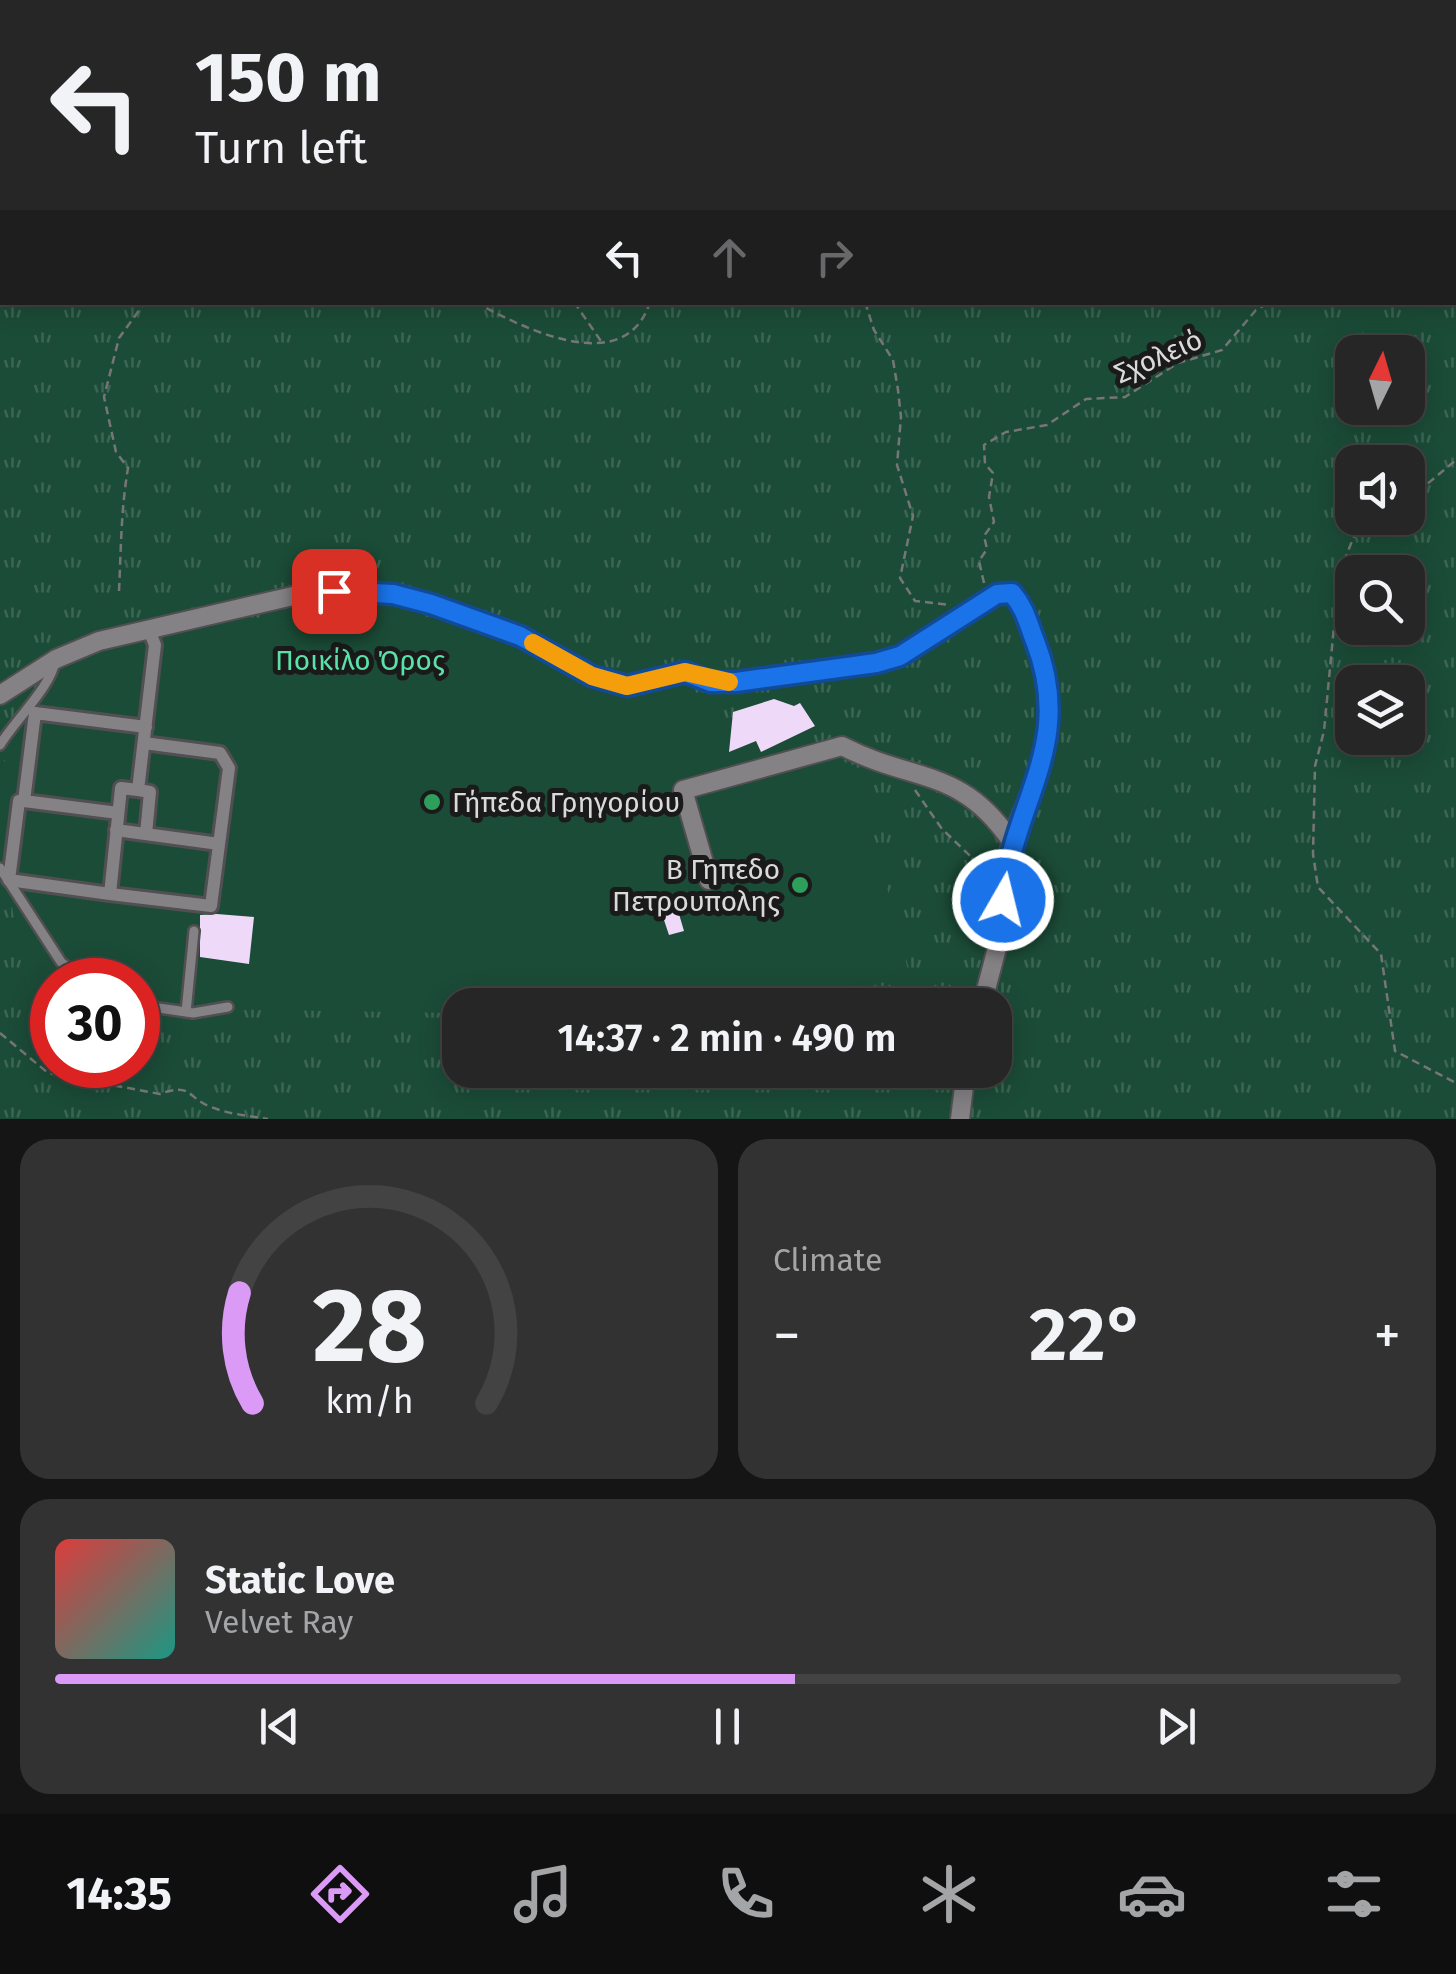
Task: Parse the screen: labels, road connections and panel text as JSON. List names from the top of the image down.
{
  "streets": {
    "path": ["Σχολειό"]
  },
  "parks": ["Ποικίλο Όρος"],
  "places": ["Γήπεδα Γρηγορίου", "Β Γηπεδο Πετρουπολης"],
  "north": "top",
  "page": {
    "turn": ["150 m", "Turn left"],
    "limit": "30",
    "trip": "14:37 · 2 min · 490 m",
    "tile": "Climate",
    "heat": ["−", "22°", "+"],
    "song": ["Static Love", "Velvet Ray"],
    "tabs": "14:35",
    "gauge": ["28", "km/h"]
  }
}
